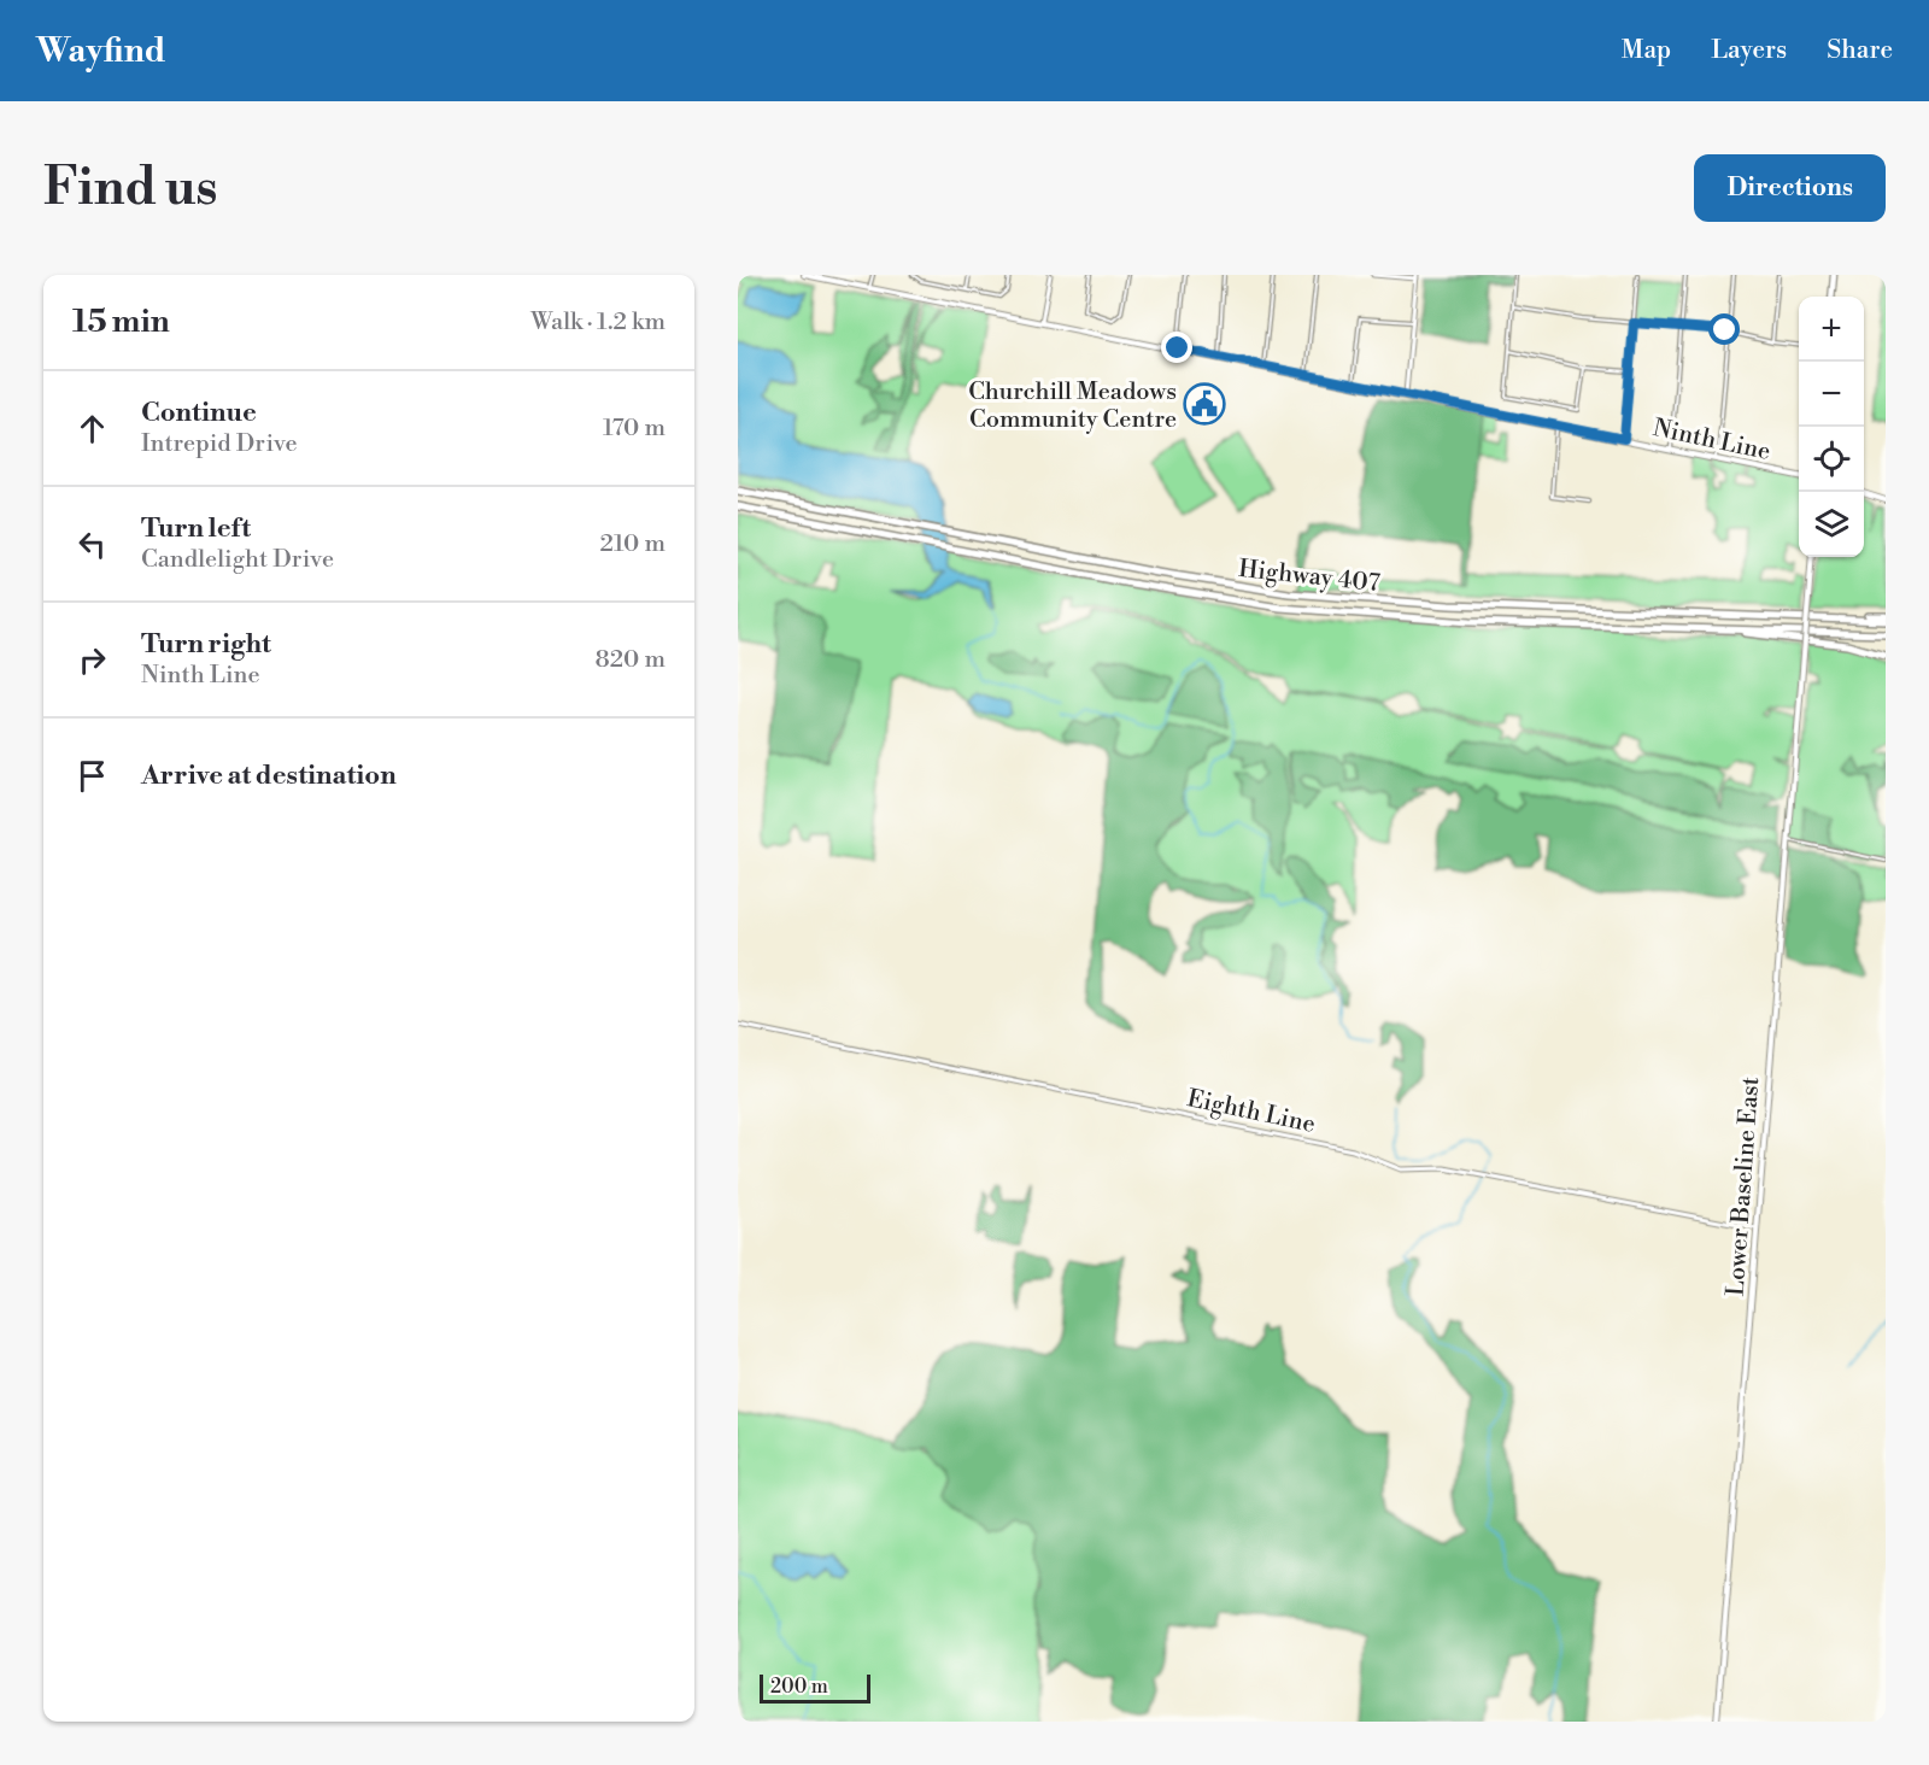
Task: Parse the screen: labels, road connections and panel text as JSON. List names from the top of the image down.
{
  "streets": {
    "highway": ["Highway 407"],
    "main road": ["Ninth Line", "Lower Baseline East"],
    "street": ["Eighth Line"]
  },
  "crossings": [
    ["Eighth Line", "Lower Baseline East"]
  ],
  "places": {
    "public building": ["Churchill Meadows Community Centre"]
  },
  "scale_bar": "200 m",
  "page": {
    "header": "Wayfind",
    "nav": ["Map", "Layers", "Share"],
    "buttons": "Directions",
    "title": "Find us",
    "heading": ["15 min", "Walk · 1.2 km"],
    "map_buttons": ["+", "−"],
    "list": [
      ["Continue", "Intrepid Drive", "170 m"],
      ["Turn left", "Candlelight Drive", "210 m"],
      ["Turn right", "Ninth Line", "820 m"],
      "Arrive at destination"
    ],
    "scale": "200 m"
  }
}
